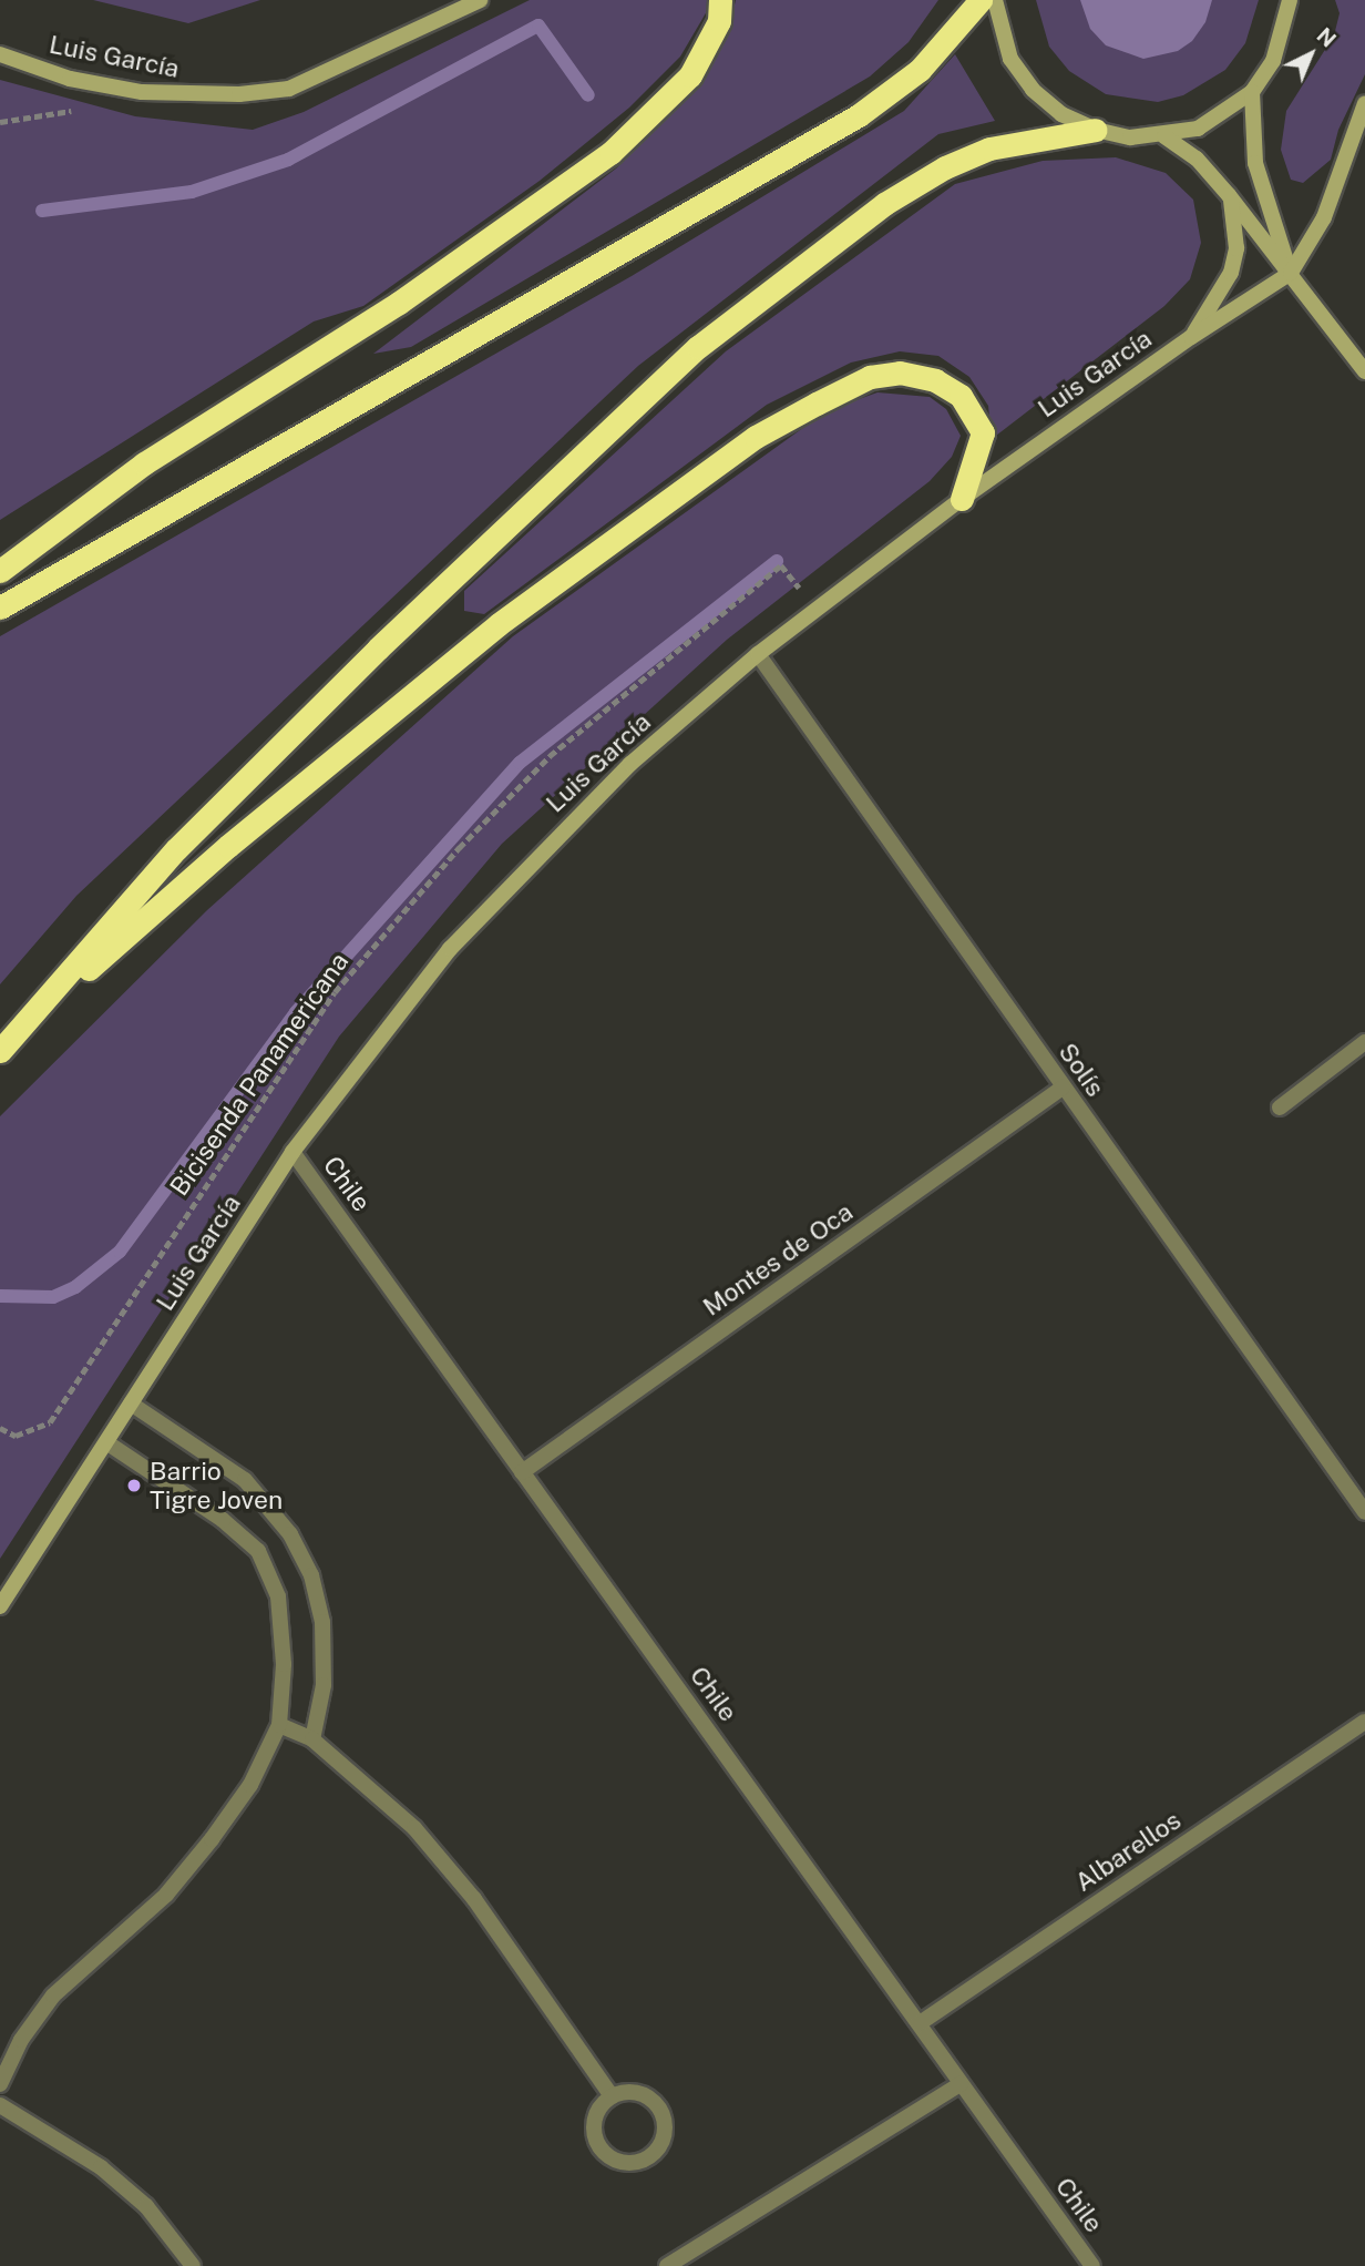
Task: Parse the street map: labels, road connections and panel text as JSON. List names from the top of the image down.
{
  "streets": {
    "street": [
      "Luis García",
      "Solís",
      "Chile",
      "Montes de Oca",
      "Albarellos"
    ],
    "path": ["Bicisenda Panamericana"]
  },
  "crossings": [
    ["Luis García", "Solís"],
    ["Luis García", "Bicisenda Panamericana"],
    ["Luis García", "Chile"],
    ["Solís", "Montes de Oca"],
    ["Chile", "Montes de Oca"],
    ["Chile", "Albarellos"]
  ],
  "places": ["Barrio Tigre Joven"],
  "north": "top right"
}
